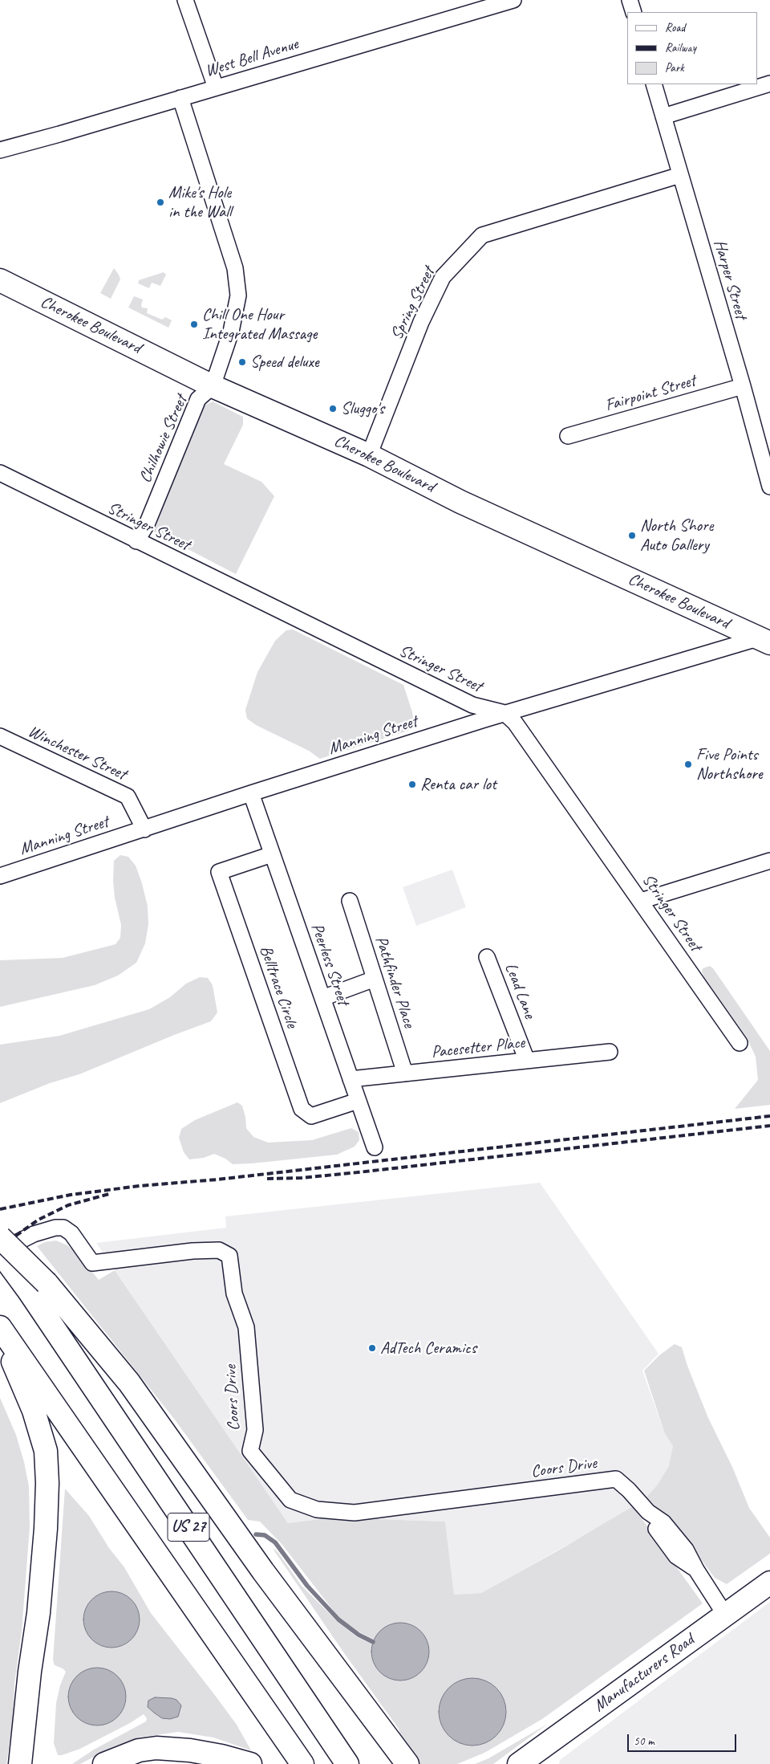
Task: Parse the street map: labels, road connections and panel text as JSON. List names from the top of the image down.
{
  "streets": {
    "main road": ["Cherokee Boulevard", "US 27", "Manufacturers Road"],
    "street": [
      "West Bell Avenue",
      "Harper Street",
      "Spring Street",
      "Fairpoint Street",
      "Chilhowie Street",
      "Stringer Street",
      "Manning Street",
      "Winchester Street",
      "Peerless Street",
      "Pathfinder Place",
      "Belltrace Circle",
      "Lead Lane",
      "Pacesetter Place",
      "Coors Drive"
    ]
  },
  "crossings": [
    ["West Bell Avenue", "Chilhowie Street"],
    ["Harper Street", "Spring Street"],
    ["Harper Street", "Fairpoint Street"],
    ["Spring Street", "Cherokee Boulevard"],
    ["Cherokee Boulevard", "Chilhowie Street"],
    ["Cherokee Boulevard", "Manning Street"],
    ["Chilhowie Street", "Stringer Street"],
    ["Stringer Street", "Manning Street"],
    ["Manning Street", "Winchester Street"],
    ["Manning Street", "Peerless Street"],
    ["Peerless Street", "Belltrace Circle"],
    ["Peerless Street", "Pacesetter Place"],
    ["Pathfinder Place", "Pacesetter Place"],
    ["Lead Lane", "Pacesetter Place"],
    ["Coors Drive", "US 27"],
    ["Coors Drive", "Manufacturers Road"]
  ],
  "places": [
    "Mike's Hole in the Wall",
    "Chill One Hour Integrated Massage",
    "Speed deluxe",
    "Sluggo's",
    "North Shore Auto Gallery",
    "Five Points Northshore",
    "Renta car lot",
    "AdTech Ceramics"
  ],
  "legend": ["Road", "Railway", "Park"],
  "scale_bar": "50 m"
}
